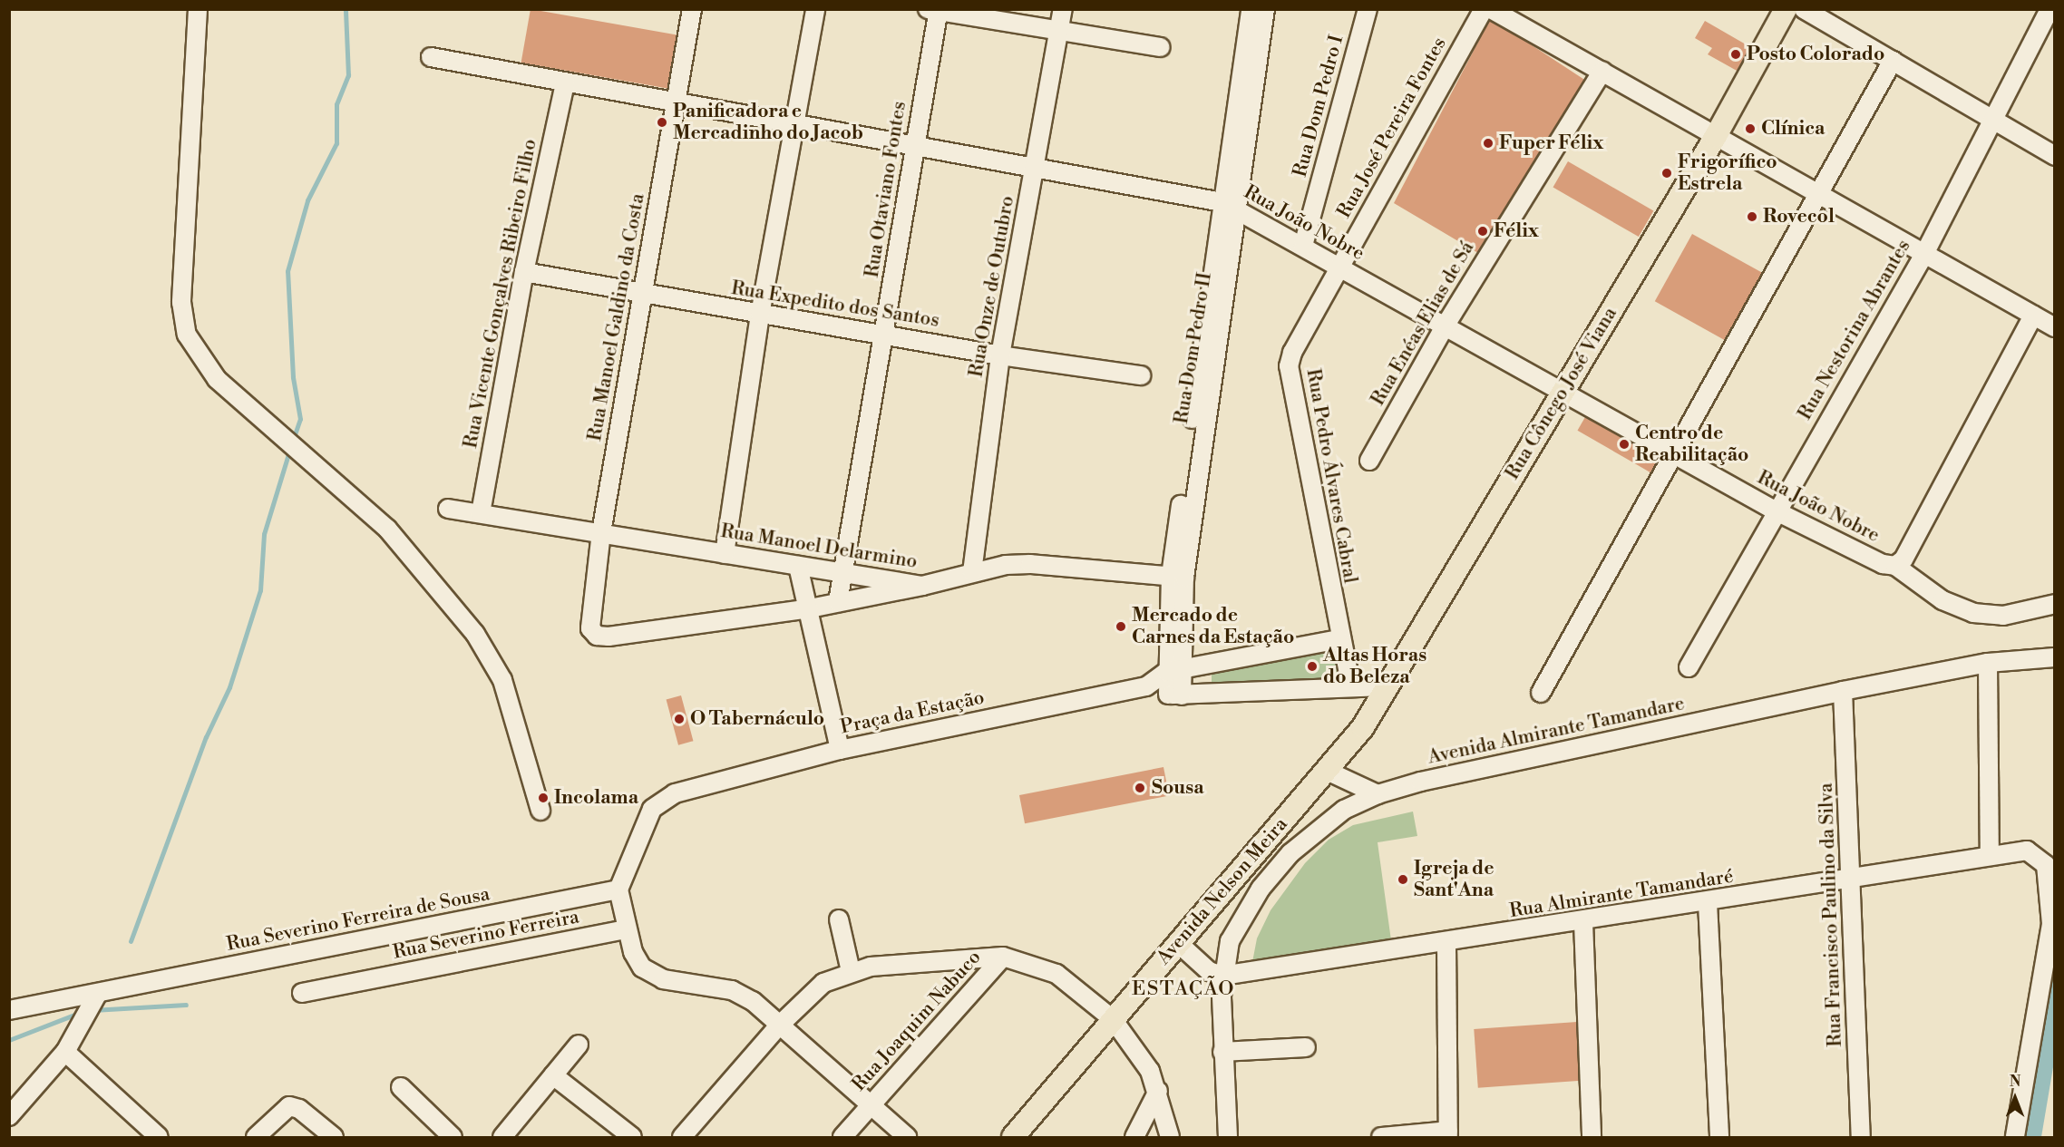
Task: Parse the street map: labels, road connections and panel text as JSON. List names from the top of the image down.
{
  "streets": {
    "main road": ["Rua Cônego José Viana", "Avenida Nelson Meira"],
    "street": [
      "Rua Dom Pedro I",
      "Rua José Pereira Fontes",
      "Rua Otaviano Fontes",
      "Rua João Nobre",
      "Rua Onze de Outubro",
      "Rua Vicente Gonçalves Ribeiro Filho",
      "Rua Expedito dos Santos",
      "Rua Manoel Galdino da Costa",
      "Rua Enéas Elias de Sá",
      "Rua Nestorina Abrantes",
      "Rua Dom Pedro II",
      "Rua Pedro Álvares Cabral",
      "Rua Manoel Delarmino",
      "Praça da Estação",
      "Avenida Almirante Tamandare",
      "Rua Almirante Tamandaré",
      "Rua Francisco Paulino da Silva",
      "Rua Severino Ferreira de Sousa",
      "Rua Severino Ferreira",
      "Rua Joaquim Nabuco"
    ]
  },
  "crossings": [
    ["Rua Dom Pedro I", "Rua João Nobre"],
    ["Rua José Pereira Fontes", "Rua João Nobre"],
    ["Rua José Pereira Fontes", "Rua Pedro Álvares Cabral"],
    ["Rua Otaviano Fontes", "Rua João Nobre"],
    ["Rua Otaviano Fontes", "Rua Expedito dos Santos"],
    ["Rua Otaviano Fontes", "Rua Manoel Delarmino"],
    ["Rua João Nobre", "Rua Onze de Outubro"],
    ["Rua João Nobre", "Rua Vicente Gonçalves Ribeiro Filho"],
    ["Rua João Nobre", "Rua Manoel Galdino da Costa"],
    ["Rua João Nobre", "Rua Enéas Elias de Sá"],
    ["Rua João Nobre", "Rua Nestorina Abrantes"],
    ["Rua João Nobre", "Rua Dom Pedro II"],
    ["Rua João Nobre", "Rua Cônego José Viana"],
    ["Rua João Nobre", "Rua Pedro Álvares Cabral"],
    ["Rua Onze de Outubro", "Rua Expedito dos Santos"],
    ["Rua Onze de Outubro", "Rua Manoel Delarmino"],
    ["Rua Vicente Gonçalves Ribeiro Filho", "Rua Expedito dos Santos"],
    ["Rua Vicente Gonçalves Ribeiro Filho", "Rua Manoel Delarmino"],
    ["Rua Expedito dos Santos", "Rua Manoel Galdino da Costa"],
    ["Rua Manoel Galdino da Costa", "Rua Manoel Delarmino"],
    ["Rua Dom Pedro II", "Rua Manoel Delarmino"],
    ["Rua Dom Pedro II", "Praça da Estação"],
    ["Rua Cônego José Viana", "Avenida Nelson Meira"],
    ["Praça da Estação", "Rua Severino Ferreira de Sousa"],
    ["Avenida Almirante Tamandare", "Rua Almirante Tamandaré"],
    ["Avenida Almirante Tamandare", "Rua Francisco Paulino da Silva"],
    ["Avenida Nelson Meira", "Rua Joaquim Nabuco"],
    ["Rua Almirante Tamandaré", "Rua Francisco Paulino da Silva"]
  ],
  "districts": ["ESTAÇÃO"],
  "places": [
    "Posto Colorado",
    "Panificadora e Mercadinho do Jacob",
    "Clínica",
    "Fuper Félix",
    "Frigorífico Estrela",
    "Rovecol",
    "Félix",
    "Centro de Reabilitação",
    "Mercado de Carnes da Estação",
    "Altas Horas do Beleza",
    "O Tabernáculo",
    "Sousa",
    "Incolama",
    "Igreja de Sant'Ana"
  ],
  "north": "top"
}
